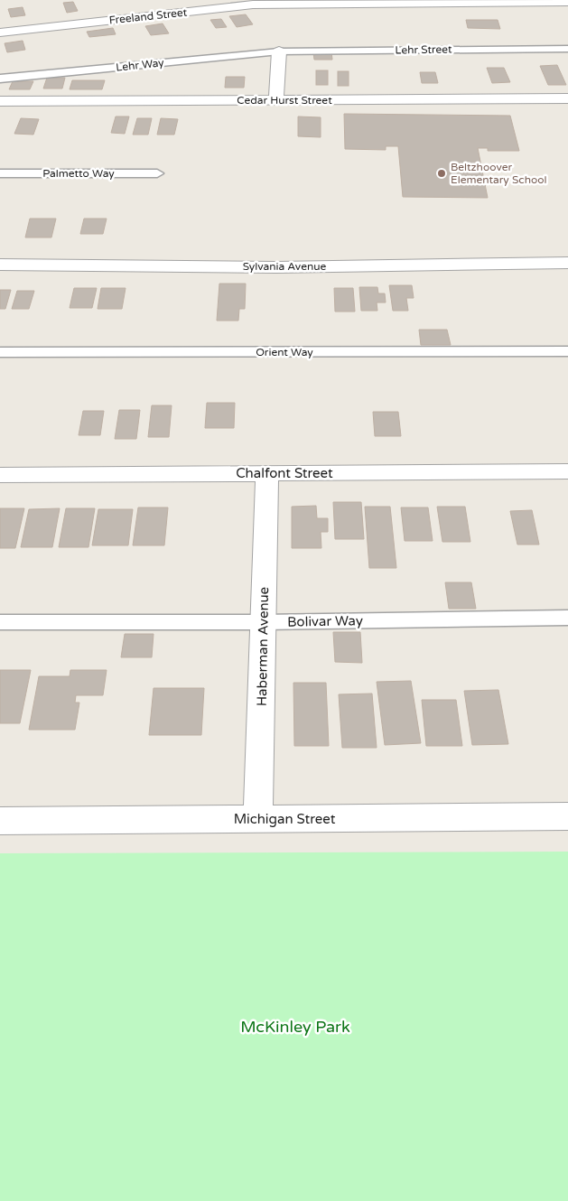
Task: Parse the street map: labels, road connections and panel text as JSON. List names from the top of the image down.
{
  "streets": {
    "street": [
      "Freeland Street",
      "Cedar Hurst Street",
      "Sylvania Avenue",
      "Chalfont Street",
      "Haberman Avenue",
      "Michigan Street"
    ],
    "lane": [
      "Lehr Street",
      "Lehr Way",
      "Palmetto Way",
      "Orient Way",
      "Bolivar Way"
    ]
  },
  "crossings": [
    ["Lehr Street", "Lehr Way"],
    ["Chalfont Street", "Haberman Avenue"],
    ["Bolivar Way", "Haberman Avenue"],
    ["Haberman Avenue", "Michigan Street"]
  ],
  "parks": ["McKinley Park"],
  "places": ["Beltzhoover Elementary School"]
}
